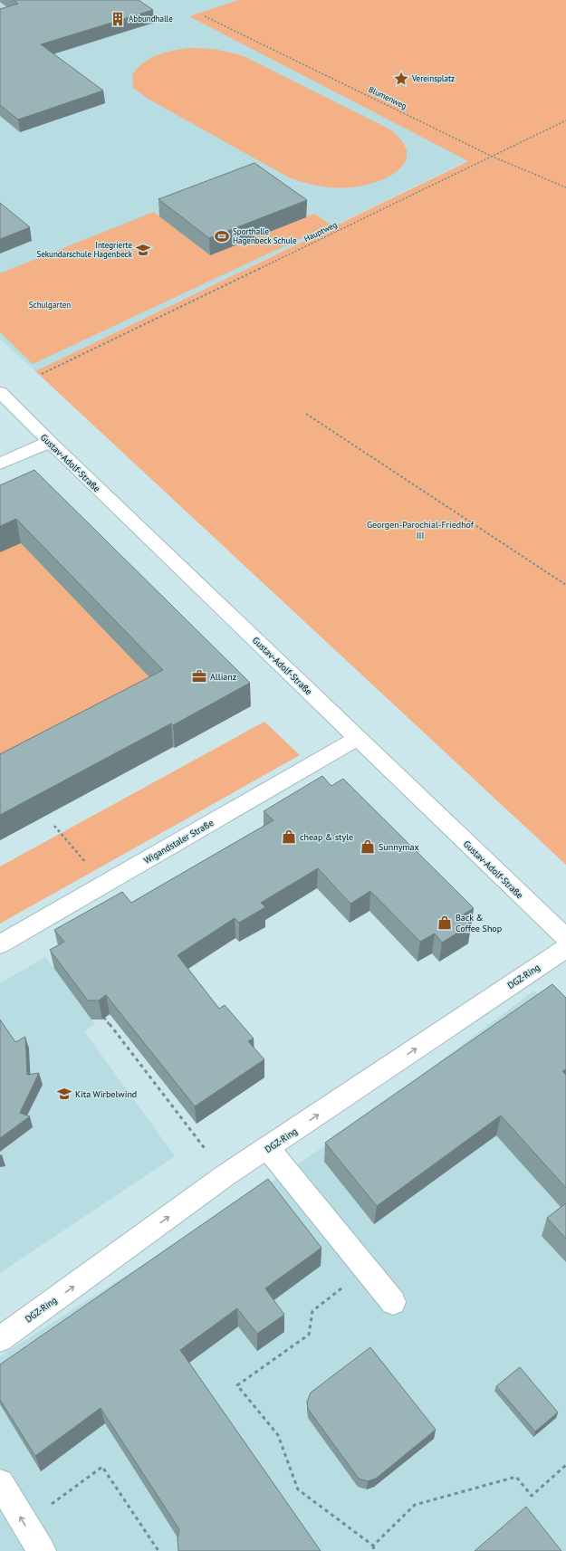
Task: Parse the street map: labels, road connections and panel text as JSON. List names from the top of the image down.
{
  "streets": {
    "street": ["Gustav-Adolf-Straße", "Wigandstaler Straße", "DGZ-Ring"],
    "path": ["Blumenweg", "Hauptweg"]
  },
  "crossings": [
    ["Blumenweg", "Hauptweg"],
    ["Gustav-Adolf-Straße", "Wigandstaler Straße"]
  ],
  "one_way": ["DGZ-Ring"],
  "parks": ["Schulgarten", "Georgen-Parochial-Friedhof III"],
  "places": {
    "building": ["Abbundhalle"],
    "place": ["Vereinsplatz"],
    "sports": ["Sporthalle Hagenbeck Schule"],
    "school or university": ["Integrierte Sekundarschule Hagenbeck", "Kita Wirbelwind"],
    "office": ["Allianz"],
    "shop": ["cheap & style", "Sunnymax", "Back & Coffee Shop"]
  }
}
